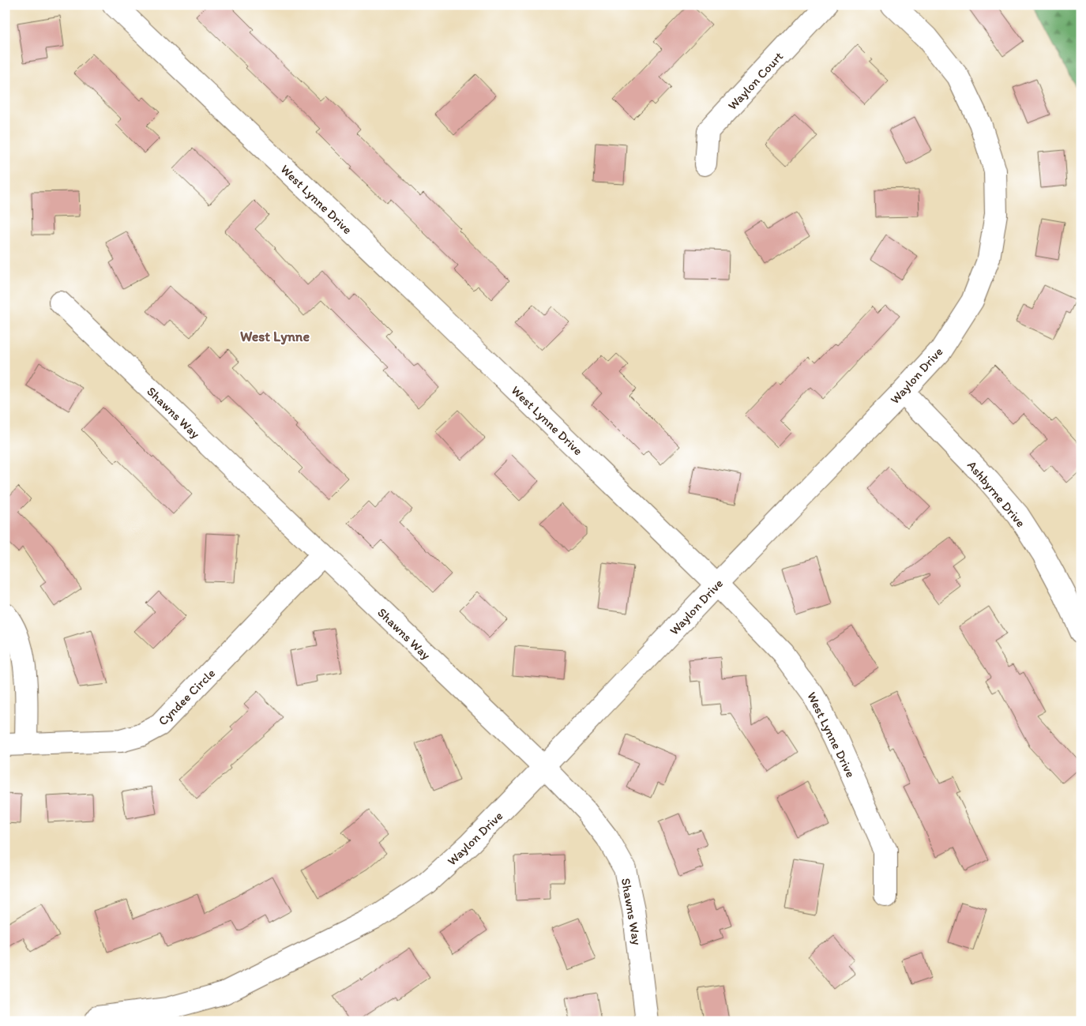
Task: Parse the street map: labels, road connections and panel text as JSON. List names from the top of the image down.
{
  "streets": {
    "street": [
      "Waylon Court",
      "West Lynne Drive",
      "Waylon Drive",
      "Shawns Way",
      "Ashbyrne Drive",
      "Cyndee Circle"
    ]
  },
  "crossings": [
    ["West Lynne Drive", "Waylon Drive"],
    ["Waylon Drive", "Shawns Way"],
    ["Waylon Drive", "Ashbyrne Drive"],
    ["Shawns Way", "Cyndee Circle"]
  ],
  "districts": ["West Lynne"]
}
